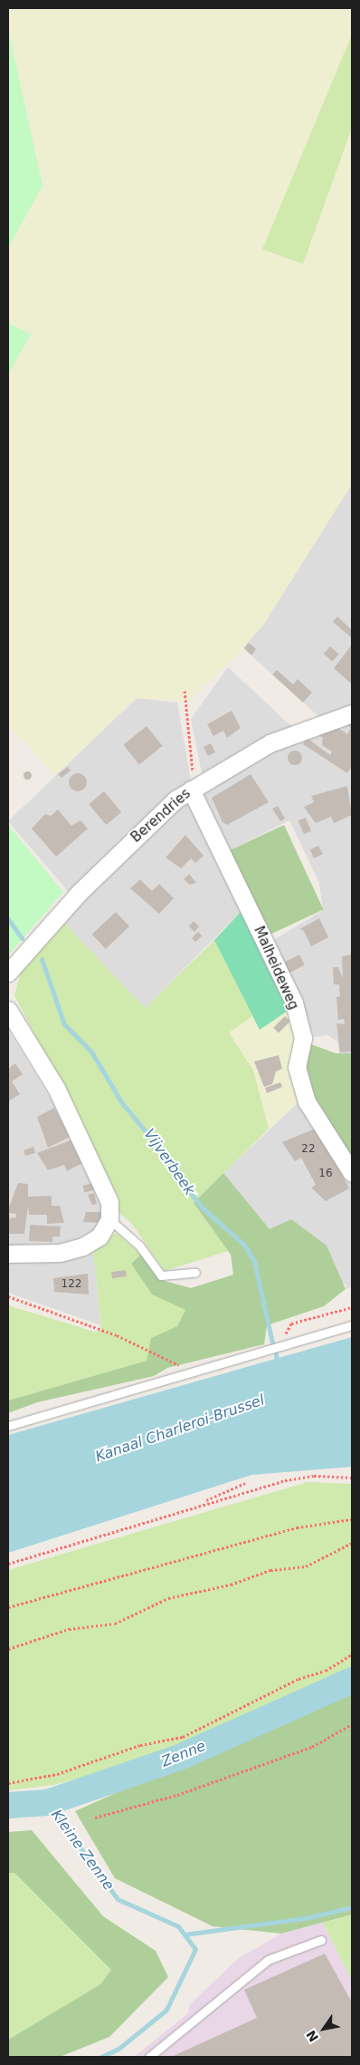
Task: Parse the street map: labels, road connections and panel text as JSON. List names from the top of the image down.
{
  "streets": {
    "street": ["Berendries", "Malheideweg"]
  },
  "crossings": [
    ["Berendries", "Malheideweg"]
  ],
  "water": [
    "Vijverbeek",
    "Kanaal Charleroi-Brussel",
    "Zenne",
    "Kleine Zenne"
  ],
  "house_numbers": ["22", "16", "122"],
  "north": "bottom left"
}
